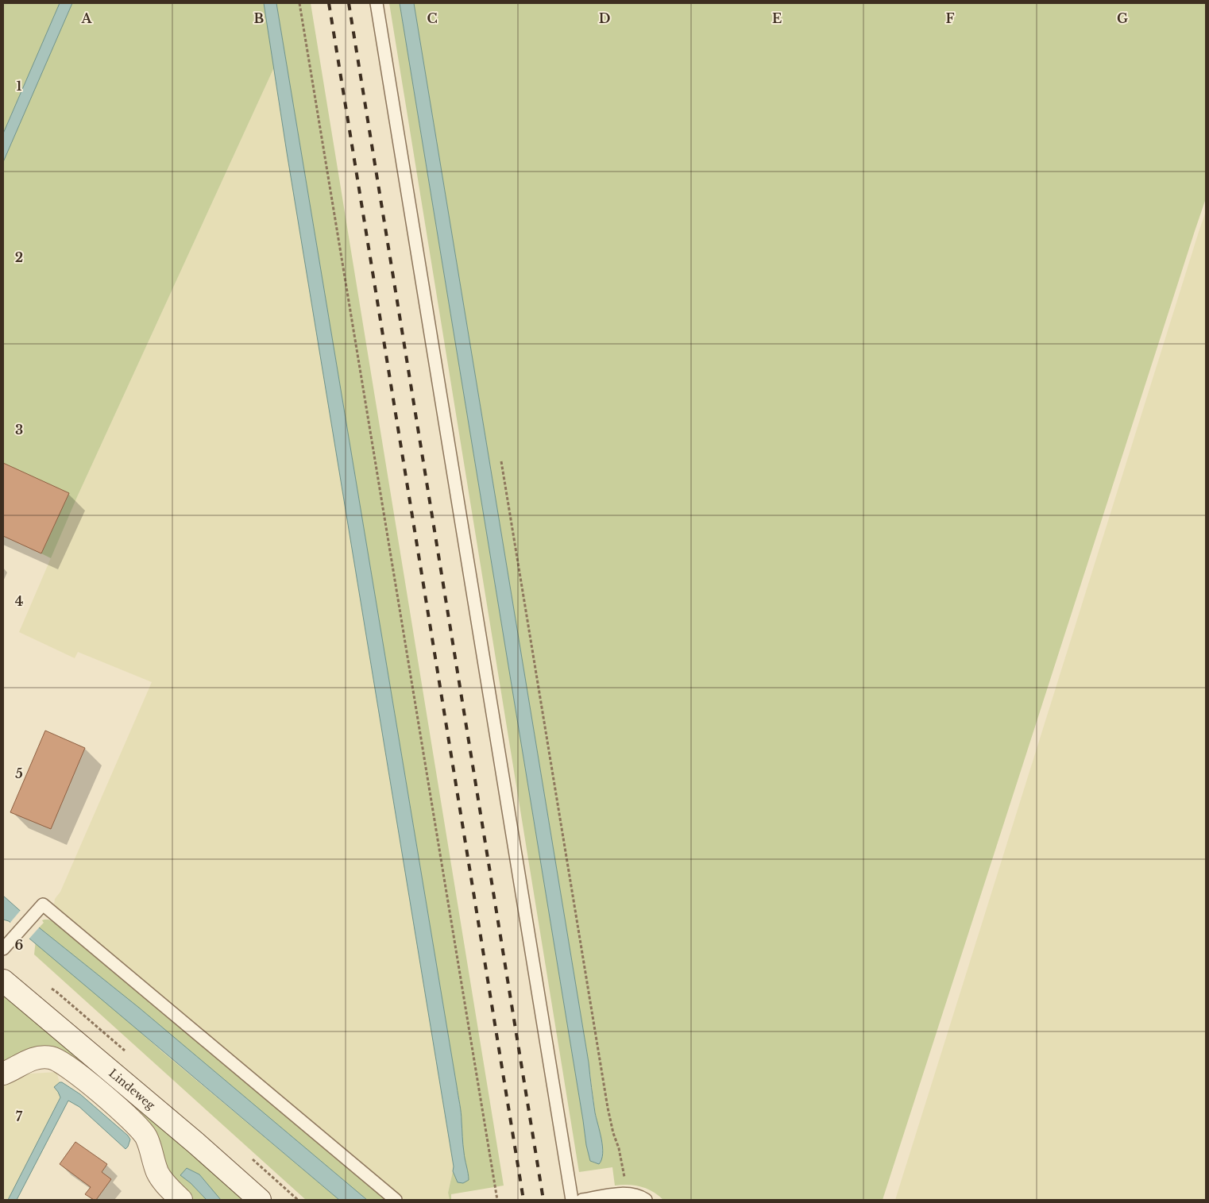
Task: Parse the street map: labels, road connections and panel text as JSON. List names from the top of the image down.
{
  "streets": {
    "main road": ["Lindeweg"]
  },
  "grid": {
    "columns": [
      "A",
      "B",
      "C",
      "D",
      "E",
      "F",
      "G"
    ],
    "rows": [
      "1",
      "2",
      "3",
      "4",
      "5",
      "6",
      "7"
    ]
  }
}
